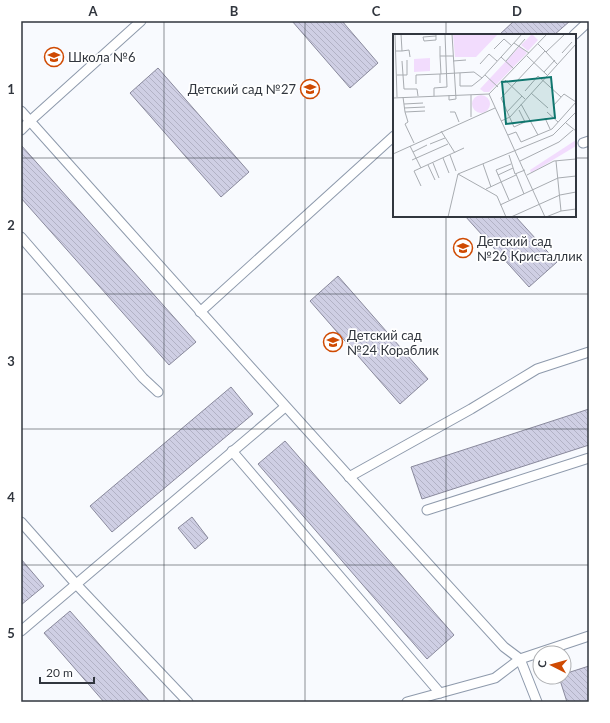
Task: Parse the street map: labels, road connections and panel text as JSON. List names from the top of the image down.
{
  "places": {
    "school or university": [
      "Школа №6",
      "Детский сад №27",
      "Детский сад №26 Кристаллик",
      "Детский сад №24 Кораблик"
    ]
  },
  "scale_bar": "20 m",
  "north": "left",
  "grid": {
    "columns": [
      "A",
      "B",
      "C",
      "D"
    ],
    "rows": [
      "1",
      "2",
      "3",
      "4",
      "5"
    ]
  }
}
